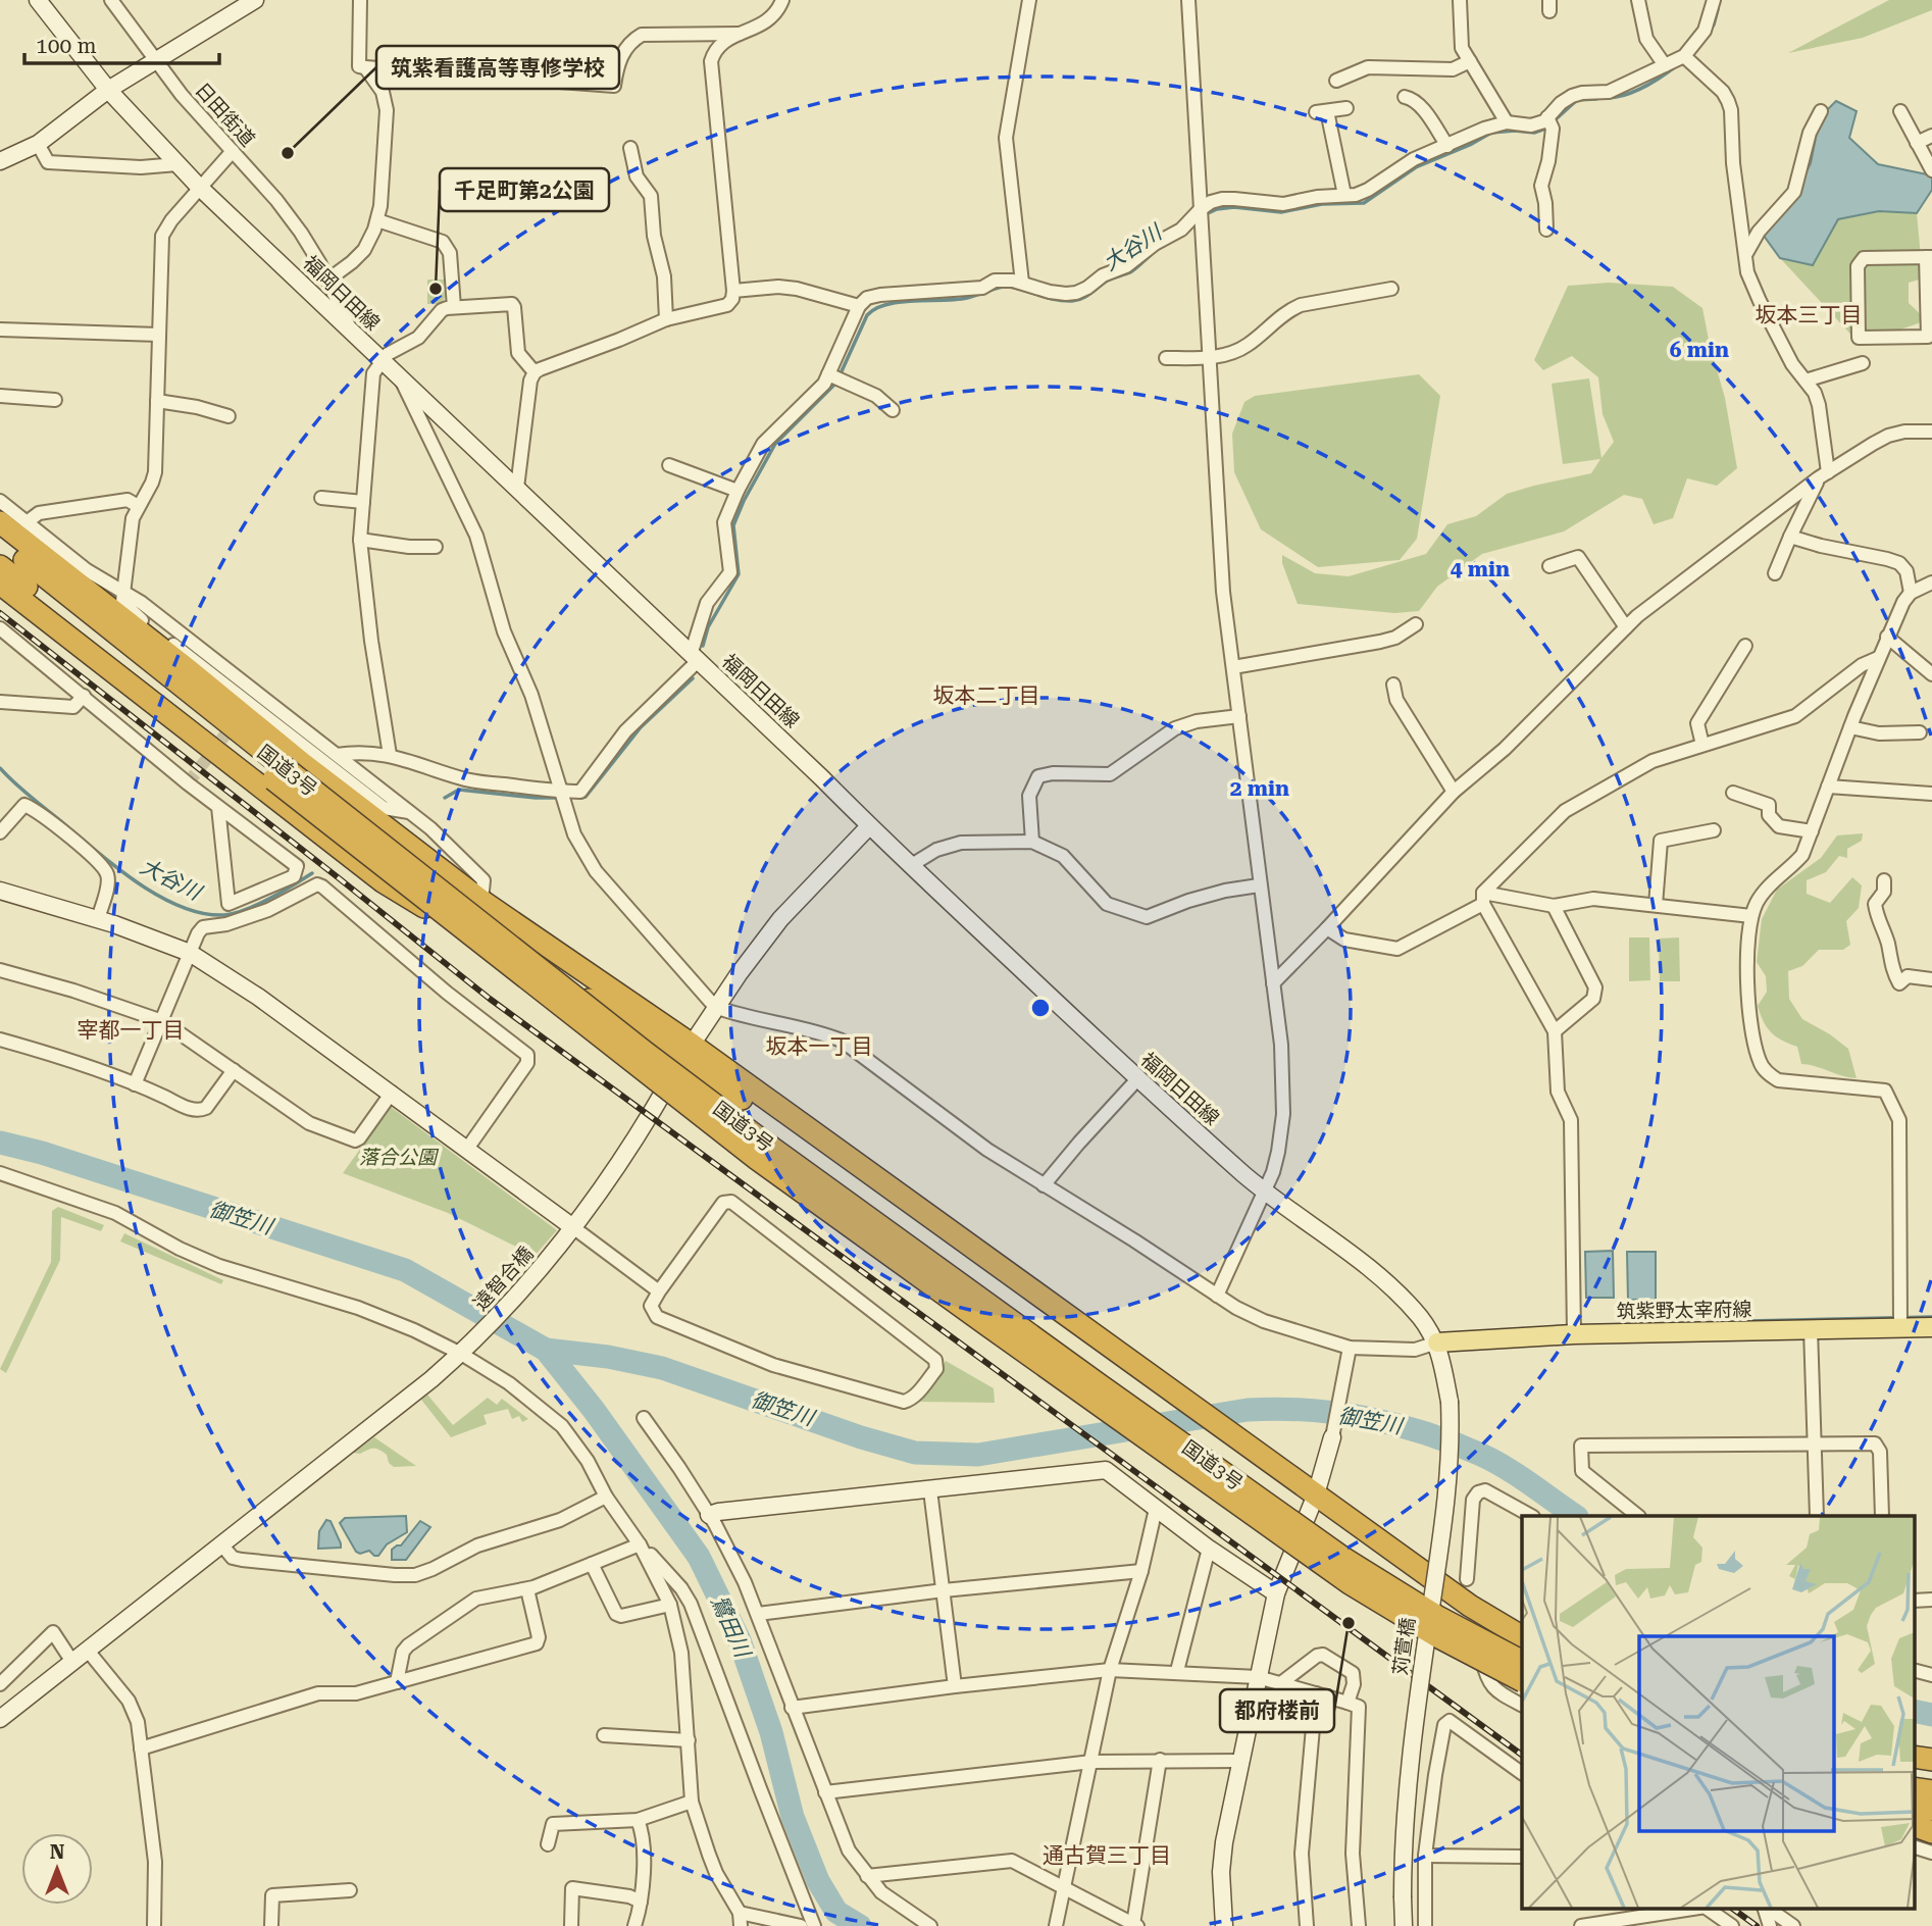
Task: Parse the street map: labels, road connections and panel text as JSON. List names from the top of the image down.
{
  "streets": {
    "highway": ["国道3号"],
    "main road": ["筑紫野太宰府線"],
    "street": [
      "日田街道",
      "福岡日田線",
      "遠智合橋",
      "苅萱橋"
    ]
  },
  "crossings": [
    ["日田街道", "福岡日田線"],
    ["福岡日田線", "遠智合橋"],
    ["福岡日田線", "筑紫野太宰府線"],
    ["福岡日田線", "苅萱橋"]
  ],
  "districts": [
    "坂本三丁目",
    "坂本二丁目",
    "宰都一丁目",
    "坂本一丁目",
    "通古賀三丁目"
  ],
  "water": ["大谷川", "御笠川", "鷺田川"],
  "parks": ["落合公園"],
  "places": ["筑紫看護高等専修学校", "千足町第2公園", "都府楼前"],
  "scale_bar": "100 m",
  "north": "top",
  "rings": ["6 min", "4 min", "2 min"]
}
